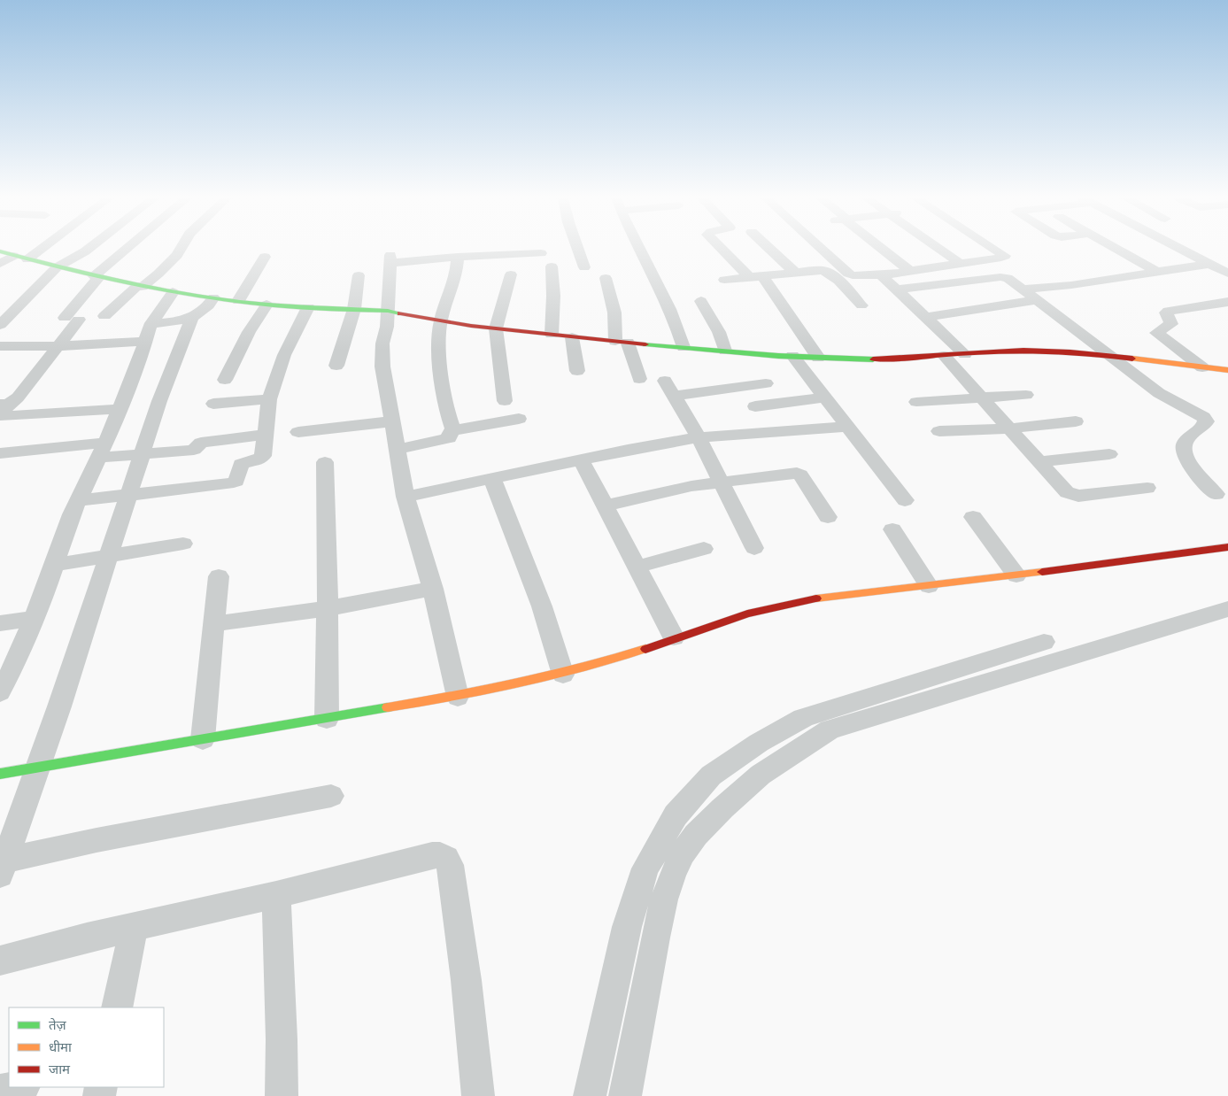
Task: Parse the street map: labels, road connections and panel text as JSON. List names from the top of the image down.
{
  "legend": ["तेज़", "धीमा", "जाम"]
}
